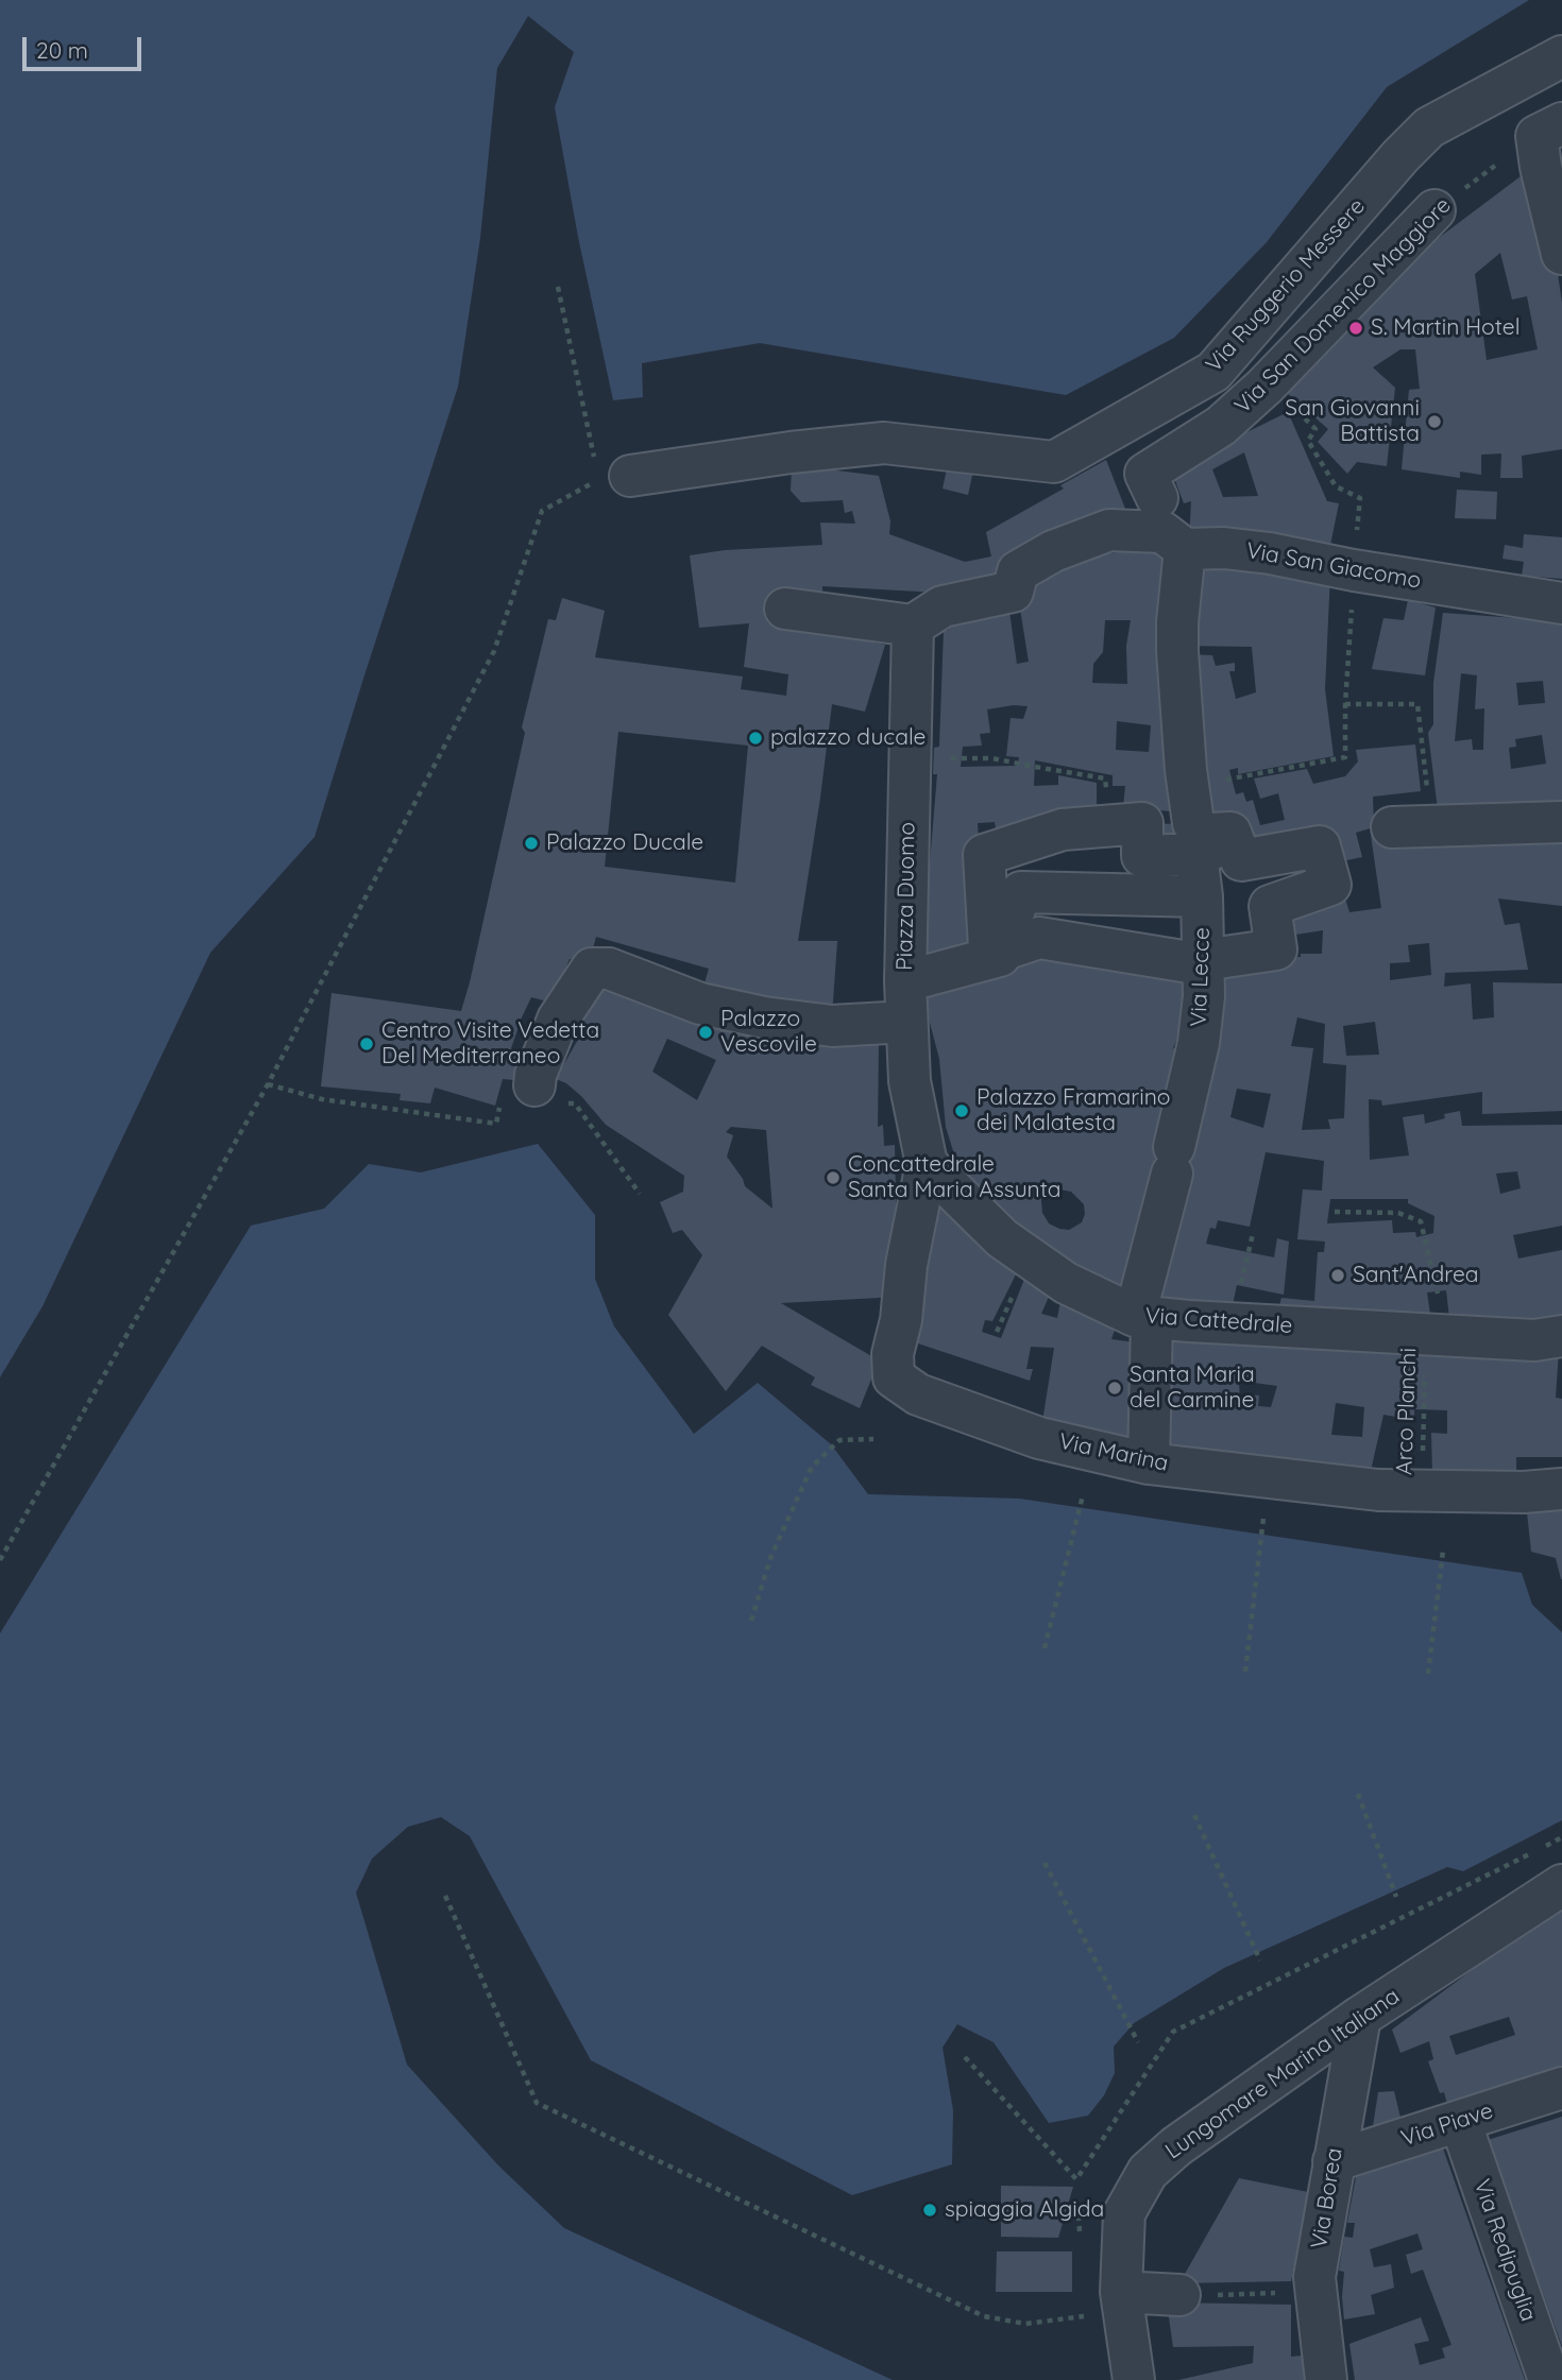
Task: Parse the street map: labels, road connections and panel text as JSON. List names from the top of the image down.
{
  "streets": {
    "street": [
      "Via Ruggerio Messere",
      "Via San Domenico Maggiore",
      "Via San Giacomo",
      "Piazza Duomo",
      "Via Lecce",
      "Via Cattedrale",
      "Via Marina",
      "Lungomare Marina Italiana",
      "Via Piave",
      "Via Borea",
      "Via Redipuglia"
    ],
    "path": ["Arco Planchi"]
  },
  "crossings": [
    ["Via San Giacomo", "Via Lecce"],
    ["Piazza Duomo", "Via Cattedrale"],
    ["Piazza Duomo", "Via Marina"],
    ["Via Lecce", "Via Cattedrale"],
    ["Via Lecce", "Via Marina"],
    ["Via Cattedrale", "Arco Planchi"],
    ["Via Cattedrale", "Via Marina"],
    ["Arco Planchi", "Via Marina"],
    ["Lungomare Marina Italiana", "Via Borea"],
    ["Via Piave", "Via Borea"],
    ["Via Piave", "Via Redipuglia"]
  ],
  "places": [
    "S. Martin Hotel",
    "San Giovanni Battista",
    "palazzo ducale",
    "Palazzo Ducale",
    "Palazzo Vescovile",
    "Centro Visite Vedetta Del Mediterraneo",
    "Palazzo Framarino dei Malatesta",
    "Concattedrale Santa Maria Assunta",
    "Sant'Andrea",
    "Santa Maria del Carmine",
    "spiaggia Algida"
  ],
  "scale_bar": "20 m"
}
